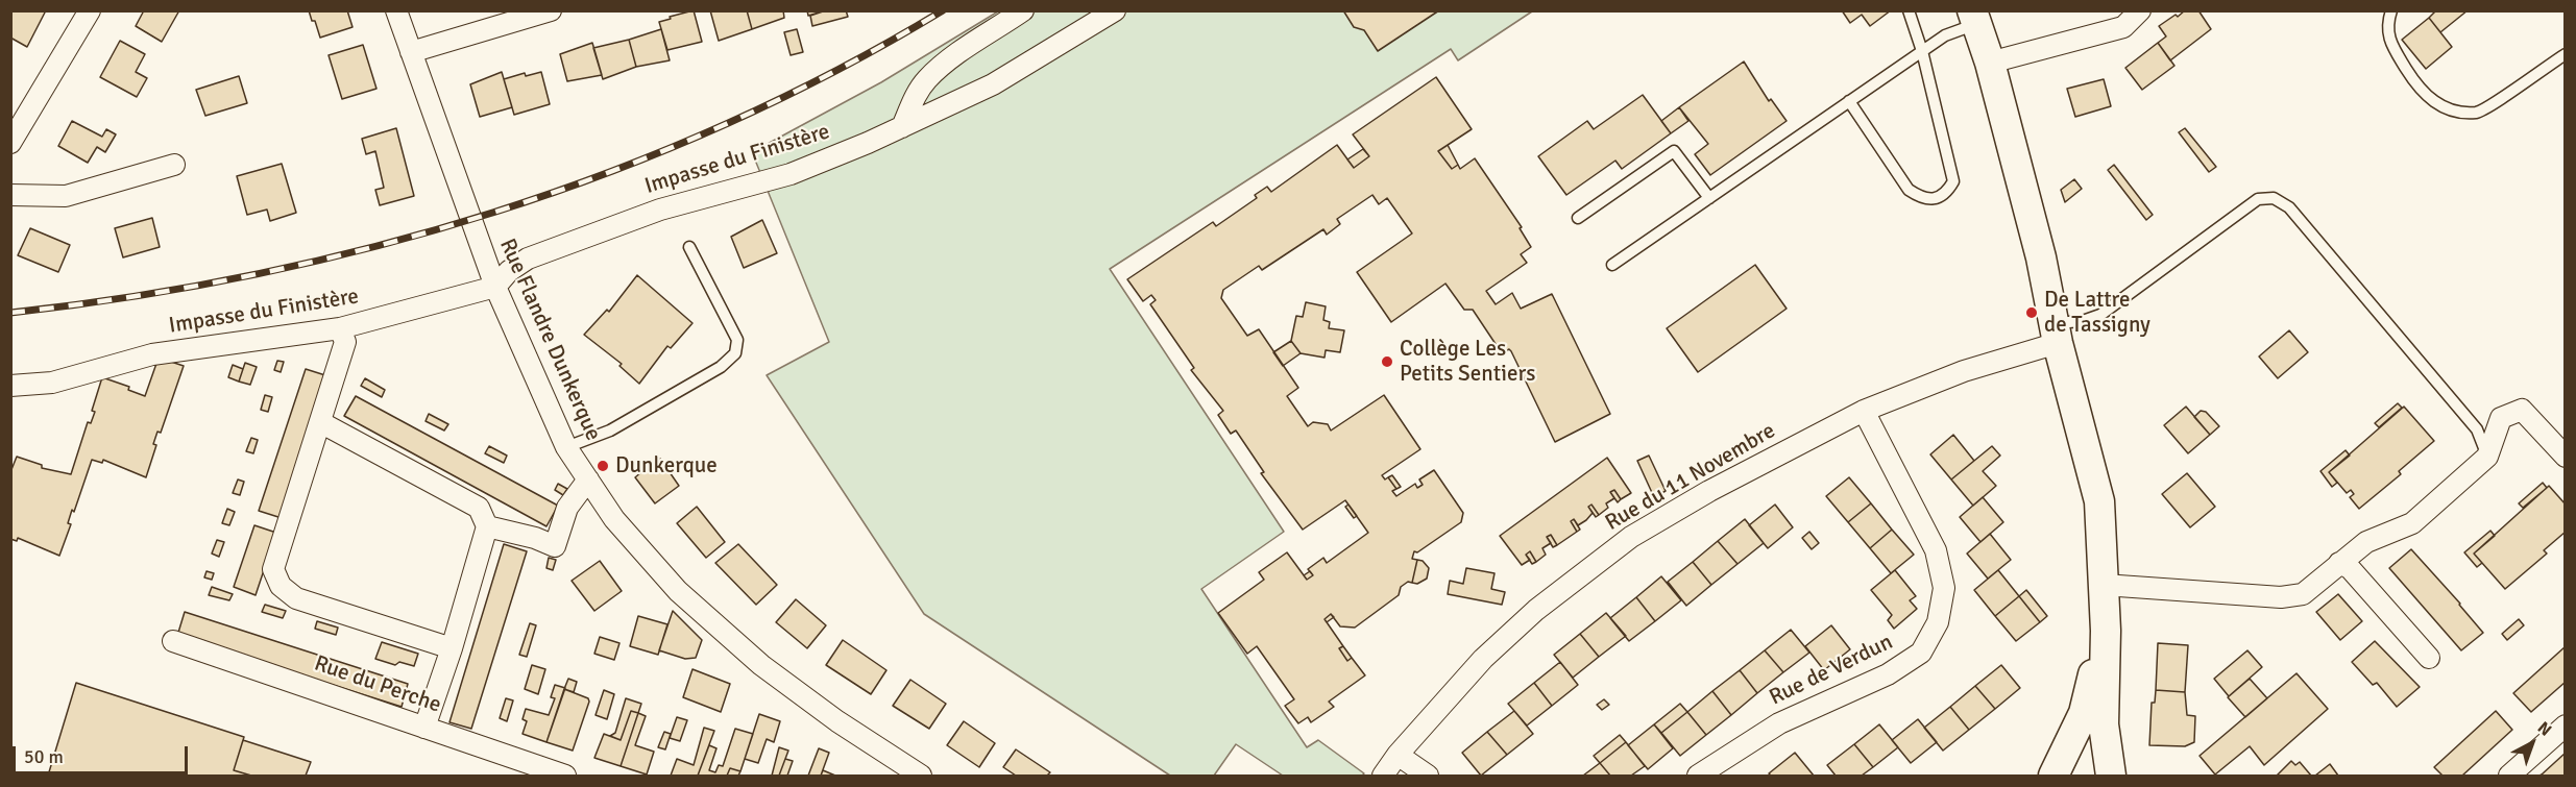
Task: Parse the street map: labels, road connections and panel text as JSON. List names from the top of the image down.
{
  "streets": {
    "street": [
      "Impasse du Finistère",
      "Rue Flandre Dunkerque",
      "Rue du 11 Novembre",
      "Rue de Verdun",
      "Rue du Perche"
    ]
  },
  "crossings": [
    ["Impasse du Finistère", "Rue Flandre Dunkerque"],
    ["Rue du 11 Novembre", "Rue de Verdun"]
  ],
  "places": ["De Lattre de Tassigny", "Collège Les Petits Sentiers", "Dunkerque"],
  "scale_bar": "50 m",
  "north": "top right"
}
